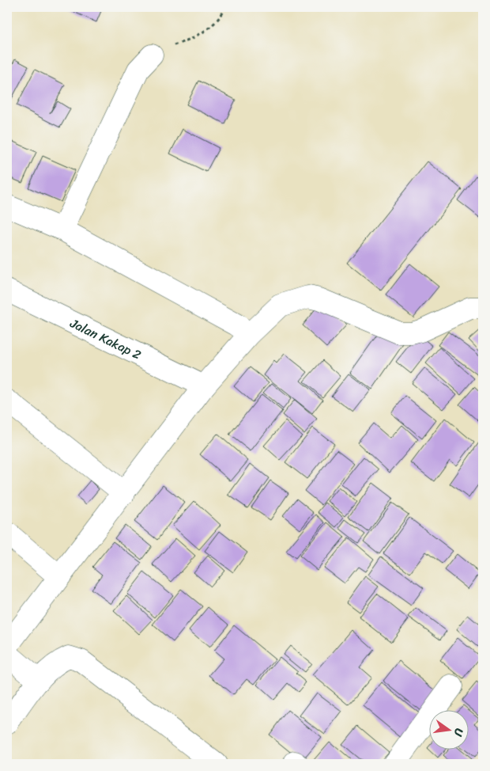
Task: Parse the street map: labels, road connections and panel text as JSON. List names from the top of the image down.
{
  "streets": {
    "street": ["Jalan Kakap 2"]
  },
  "north": "right"
}
